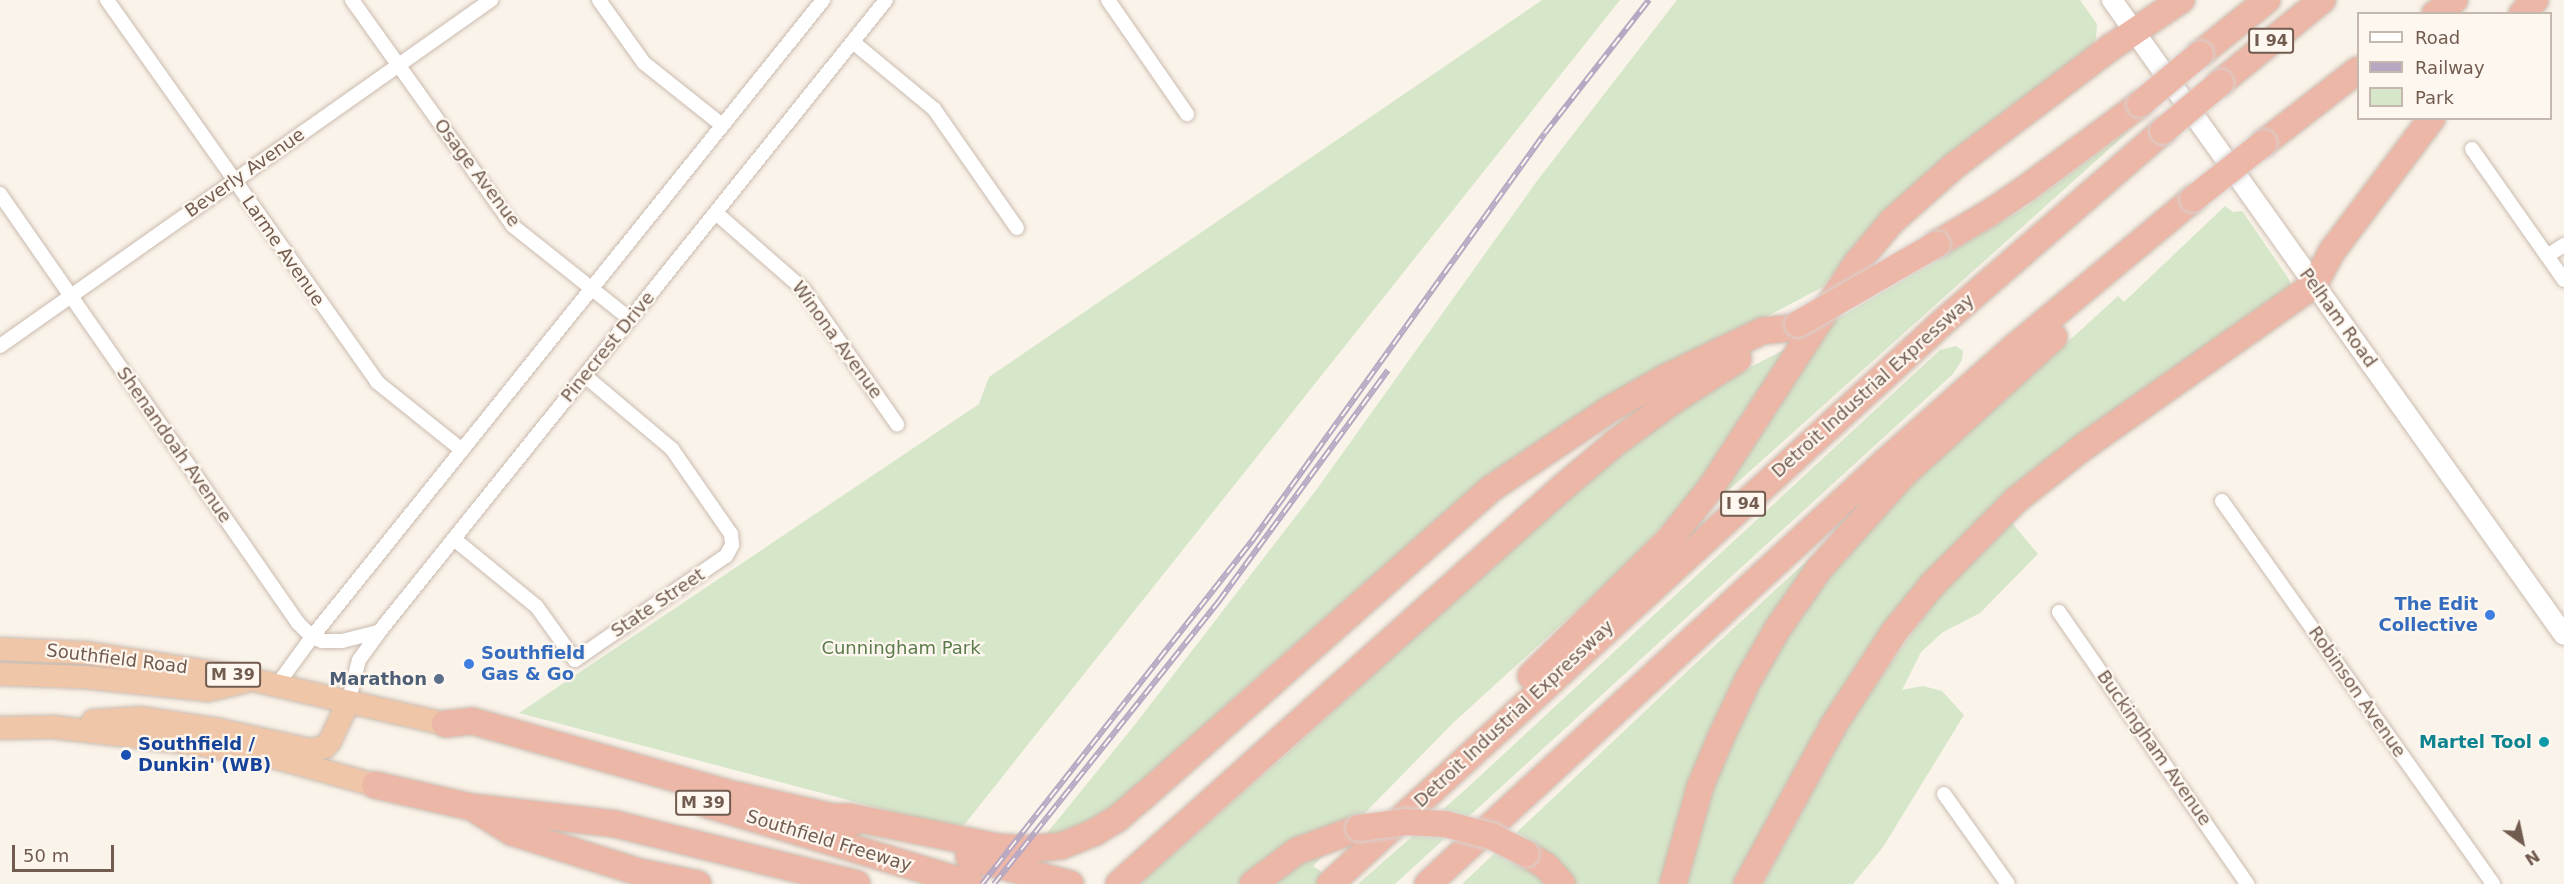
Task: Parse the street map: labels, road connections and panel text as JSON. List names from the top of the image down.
{
  "streets": {
    "highway": [
      "I 94",
      "Detroit Industrial Expressway",
      "Southfield Road",
      "M 39",
      "Southfield Freeway"
    ],
    "main road": ["Pelham Road"],
    "street": [
      "Beverly Avenue",
      "Osage Avenue",
      "Larme Avenue",
      "Winona Avenue",
      "Pinecrest Drive",
      "Shenandoah Avenue",
      "State Street",
      "Robinson Avenue",
      "Buckingham Avenue"
    ]
  },
  "crossings": [
    ["Beverly Avenue", "Osage Avenue"],
    ["Beverly Avenue", "Larme Avenue"],
    ["Beverly Avenue", "Shenandoah Avenue"],
    ["Osage Avenue", "Pinecrest Drive"],
    ["Winona Avenue", "Pinecrest Drive"],
    ["Pinecrest Drive", "State Street"],
    ["Pinecrest Drive", "Southfield Road"],
    ["Southfield Road", "Southfield Freeway"],
    ["M 39", "Southfield Freeway"]
  ],
  "parks": ["Cunningham Park"],
  "places": [
    "The Edit Collective",
    "Southfield Gas & Go",
    "Marathon",
    "Martel Tool",
    "Southfield / Dunkin' (WB)"
  ],
  "legend": ["Road", "Railway", "Park"],
  "scale_bar": "50 m",
  "north": "bottom right"
}
